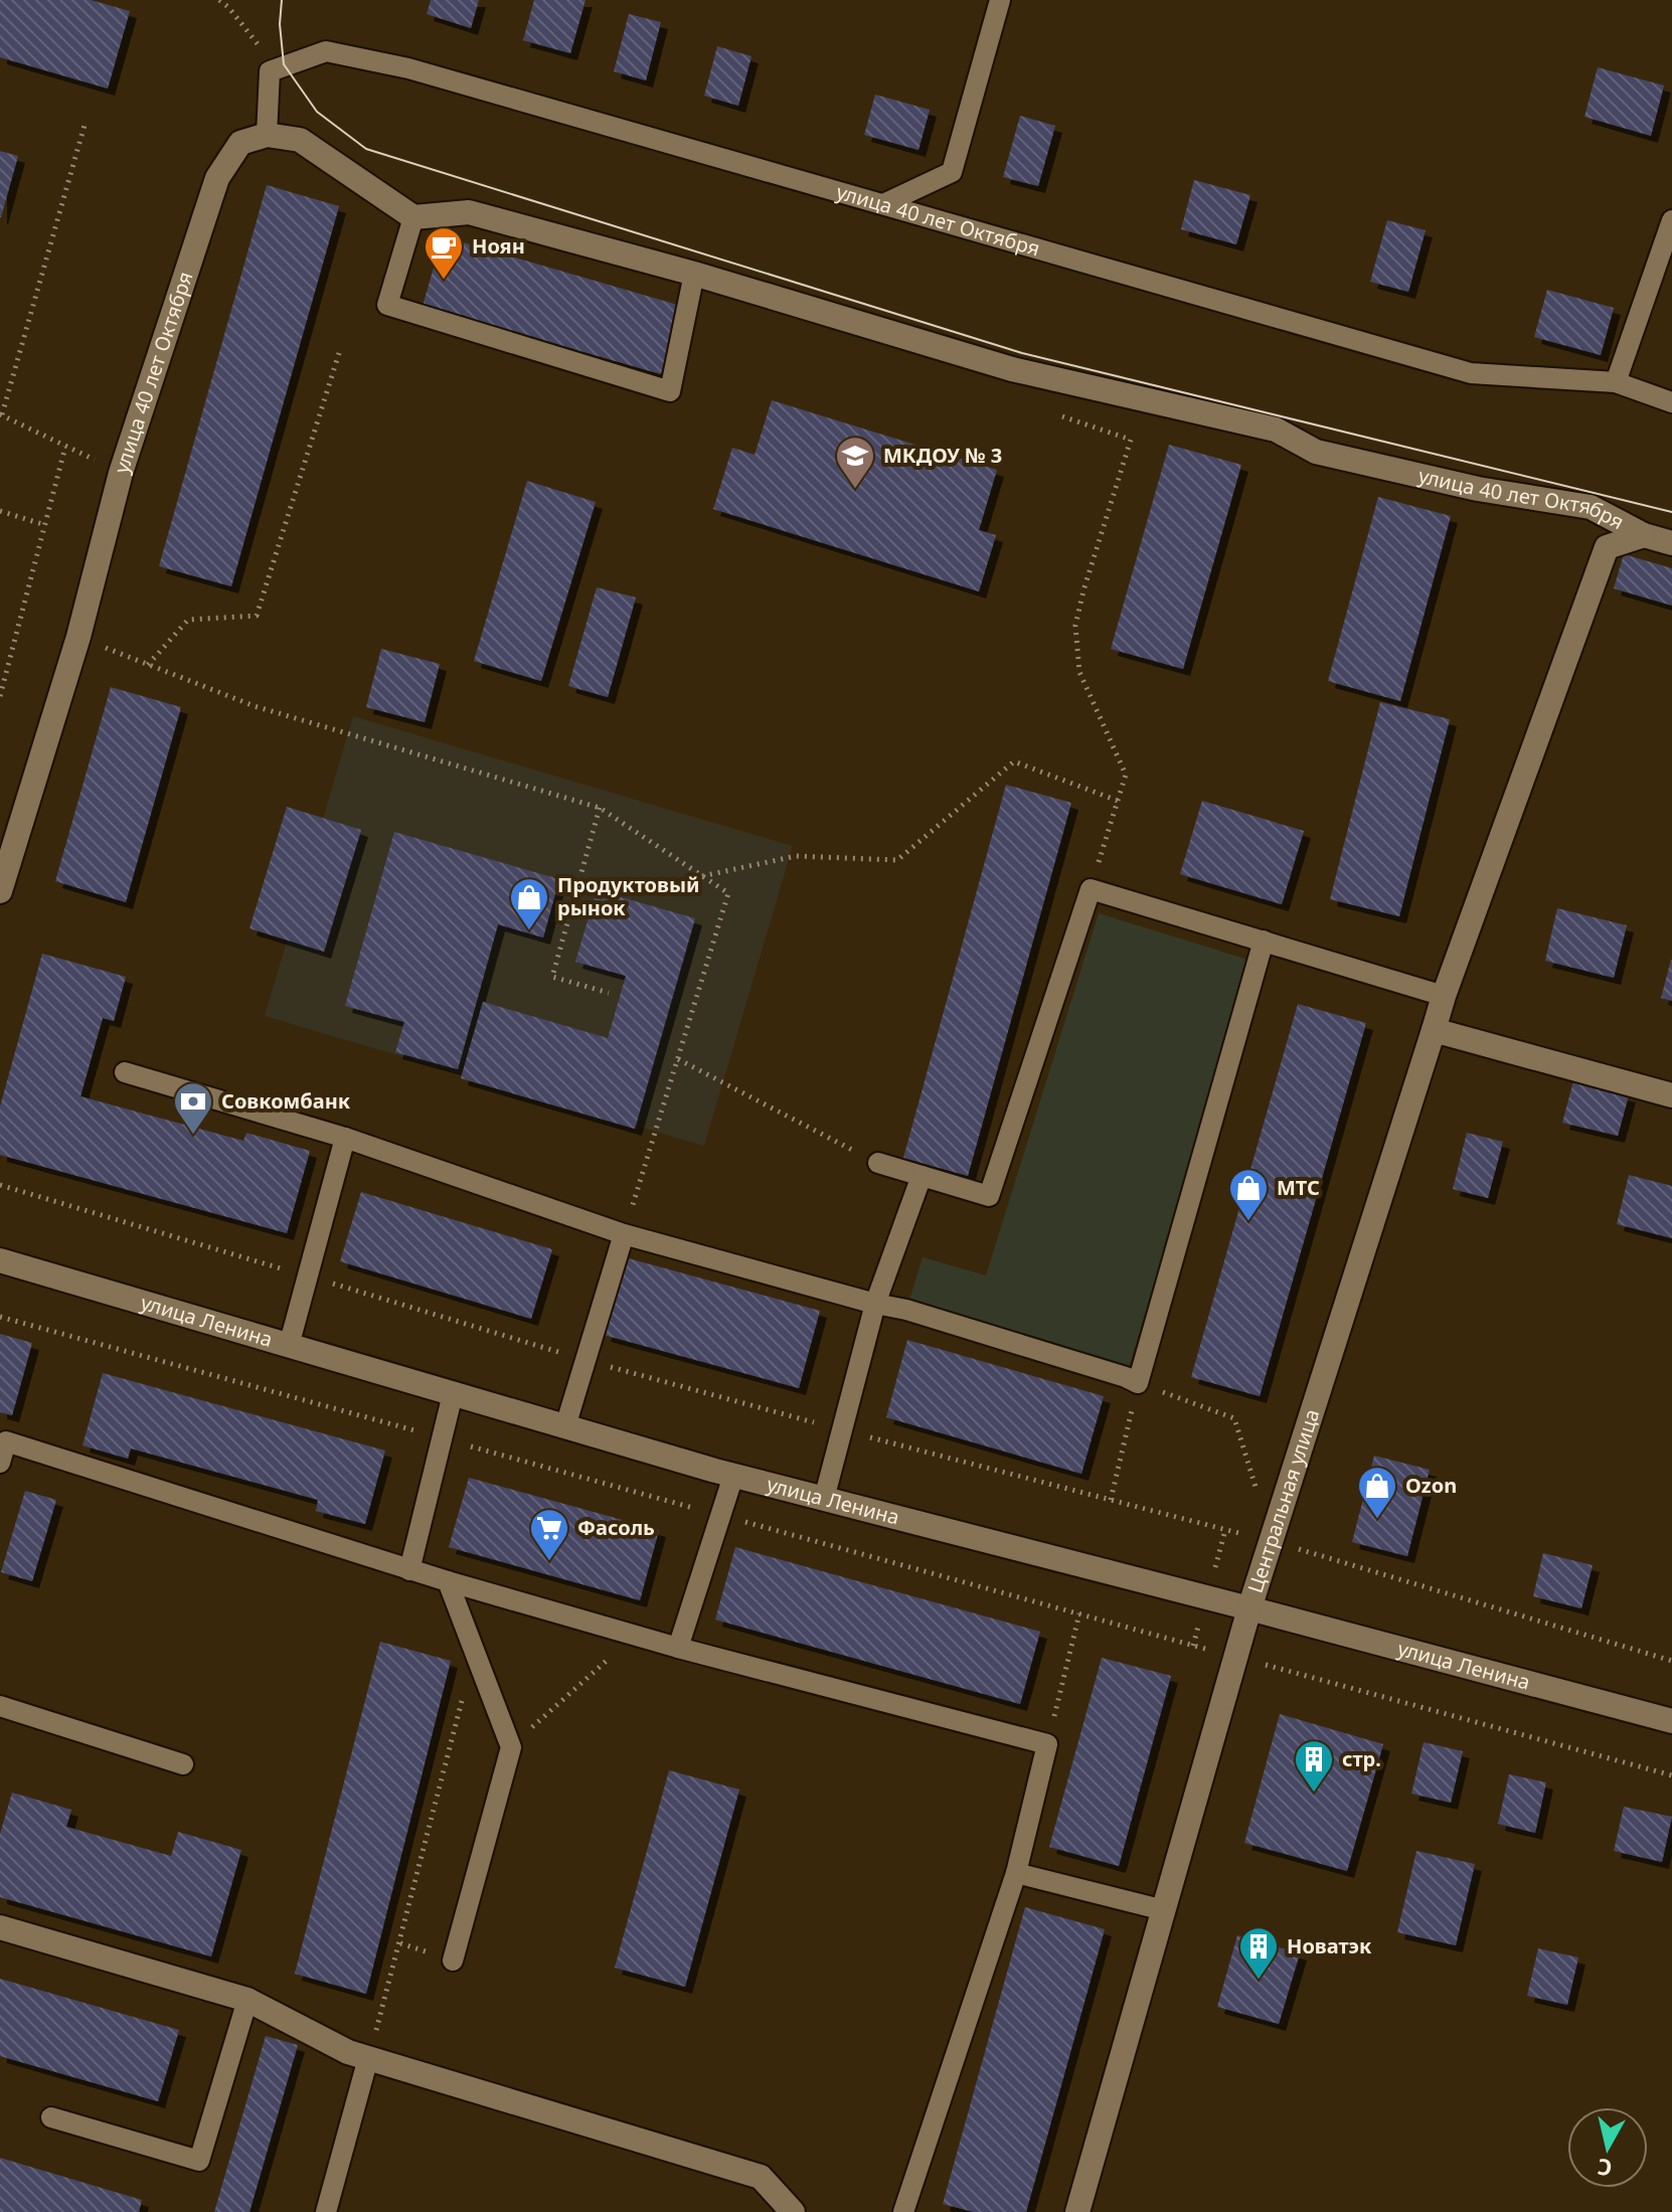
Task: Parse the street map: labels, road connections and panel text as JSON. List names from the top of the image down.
{
  "streets": {
    "street": ["улица 40 лет Октября", "улица Ленина", "Центральная улица"]
  },
  "crossings": [
    ["улица 40 лет Октября", "Центральная улица"],
    ["улица Ленина", "Центральная улица"]
  ],
  "places": {
    "cafe": ["Ноян"],
    "school or university": ["МКДОУ № 3"],
    "shop": ["Продуктовый рынок", "МТС", "Ozon"],
    "bank": ["Совкомбанк"],
    "supermarket": ["Фасоль"],
    "building": ["стр.", "Новатэк"]
  },
  "north": "bottom"
}
